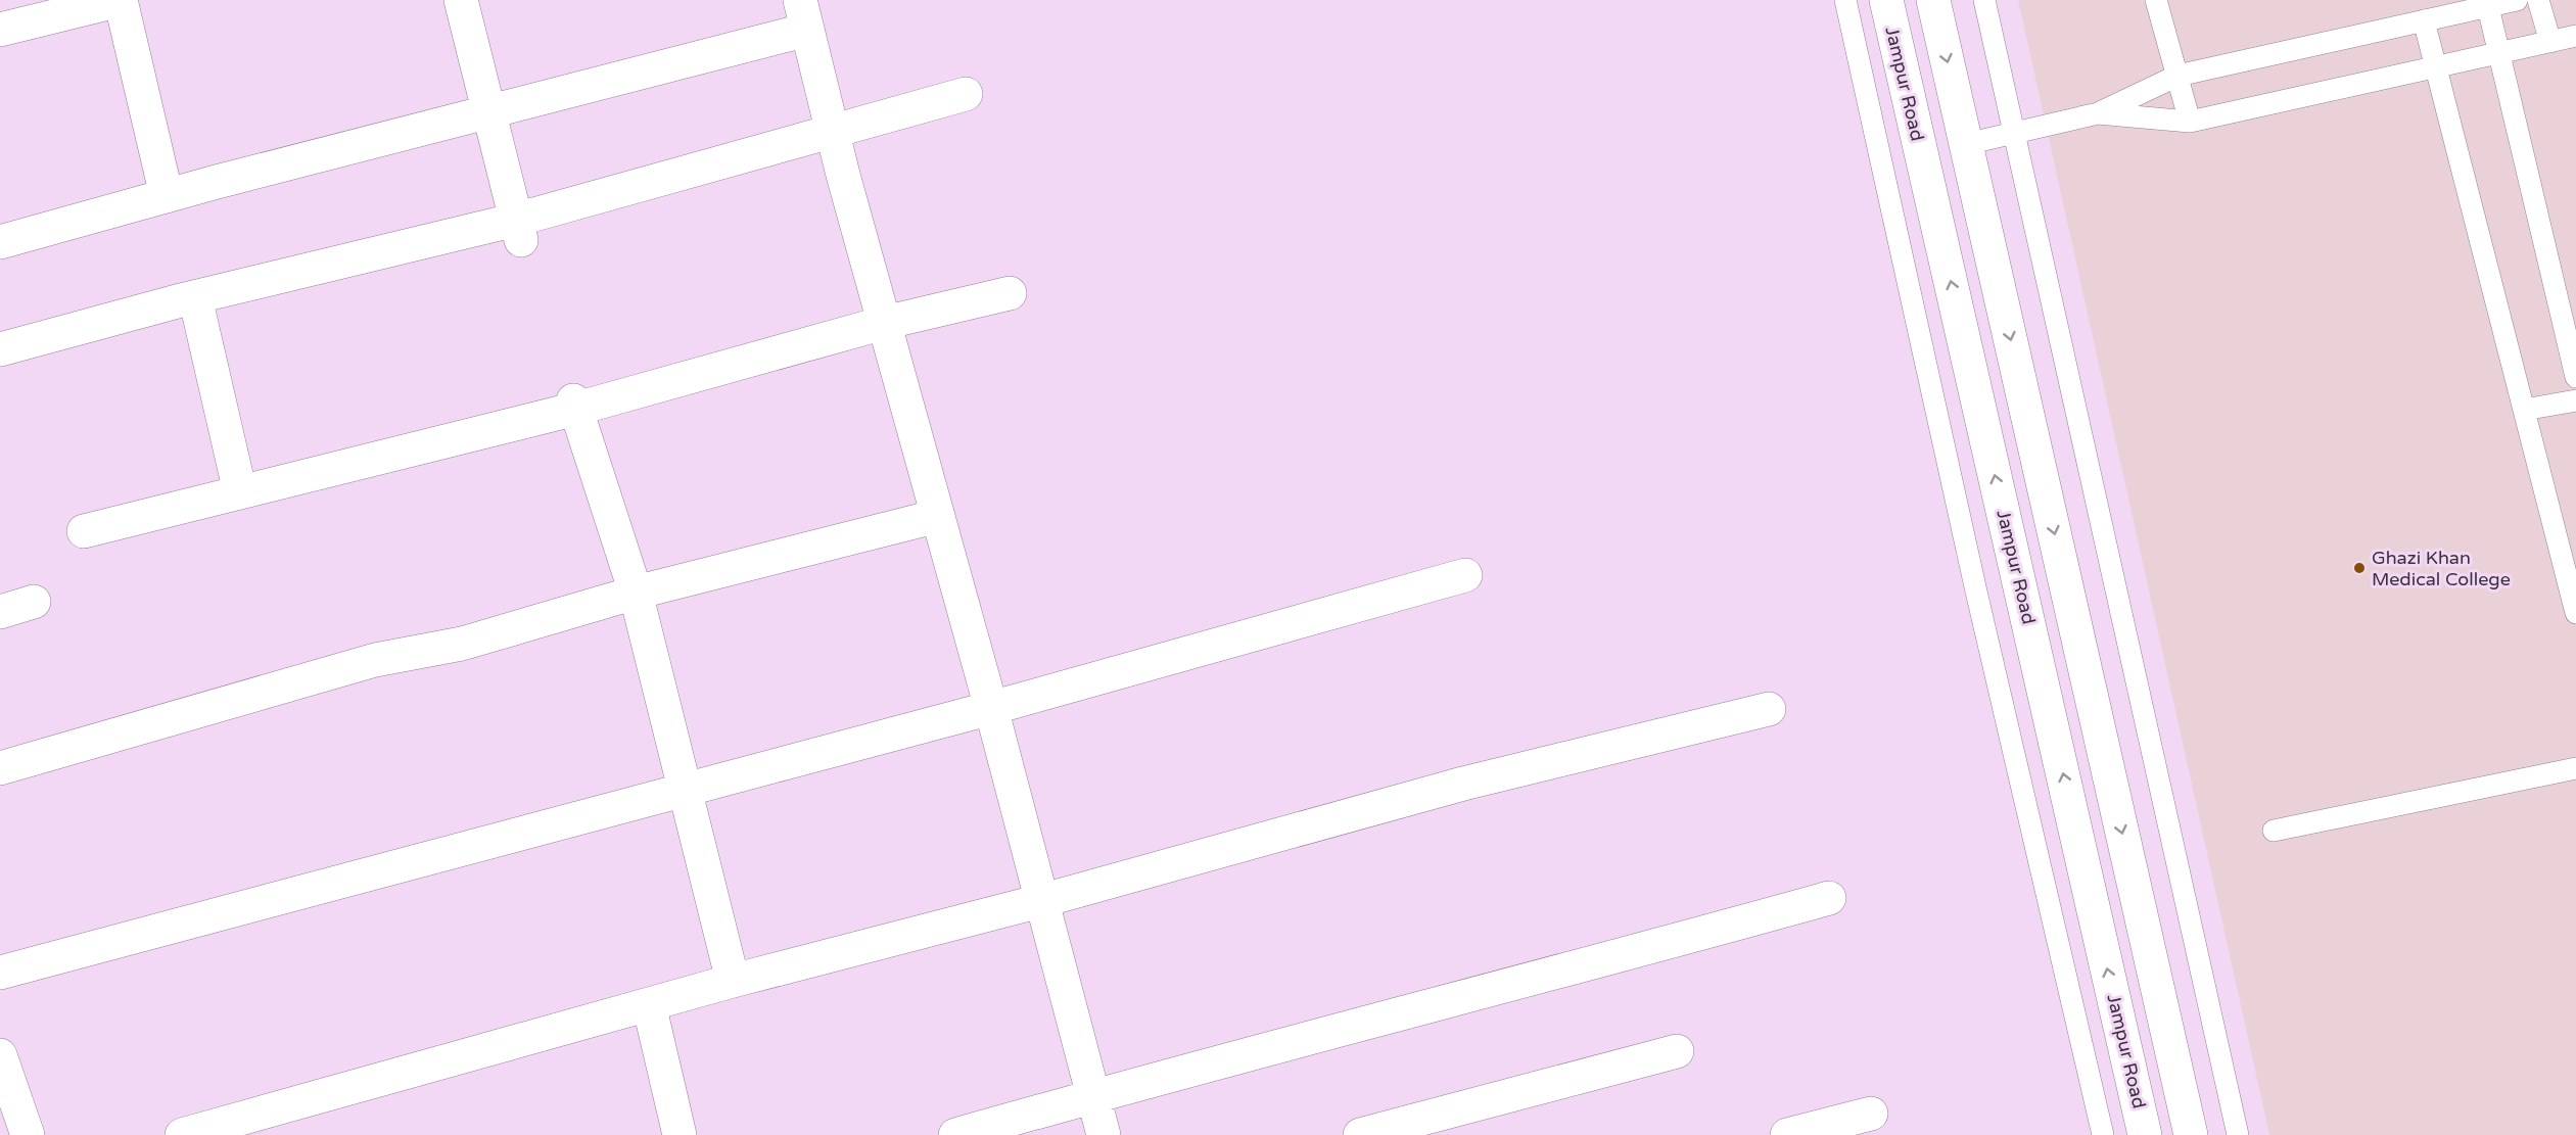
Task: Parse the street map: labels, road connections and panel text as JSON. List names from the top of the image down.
{
  "streets": {
    "street": ["Jampur Road"]
  },
  "places": ["Ghazi Khan Medical College"]
}
